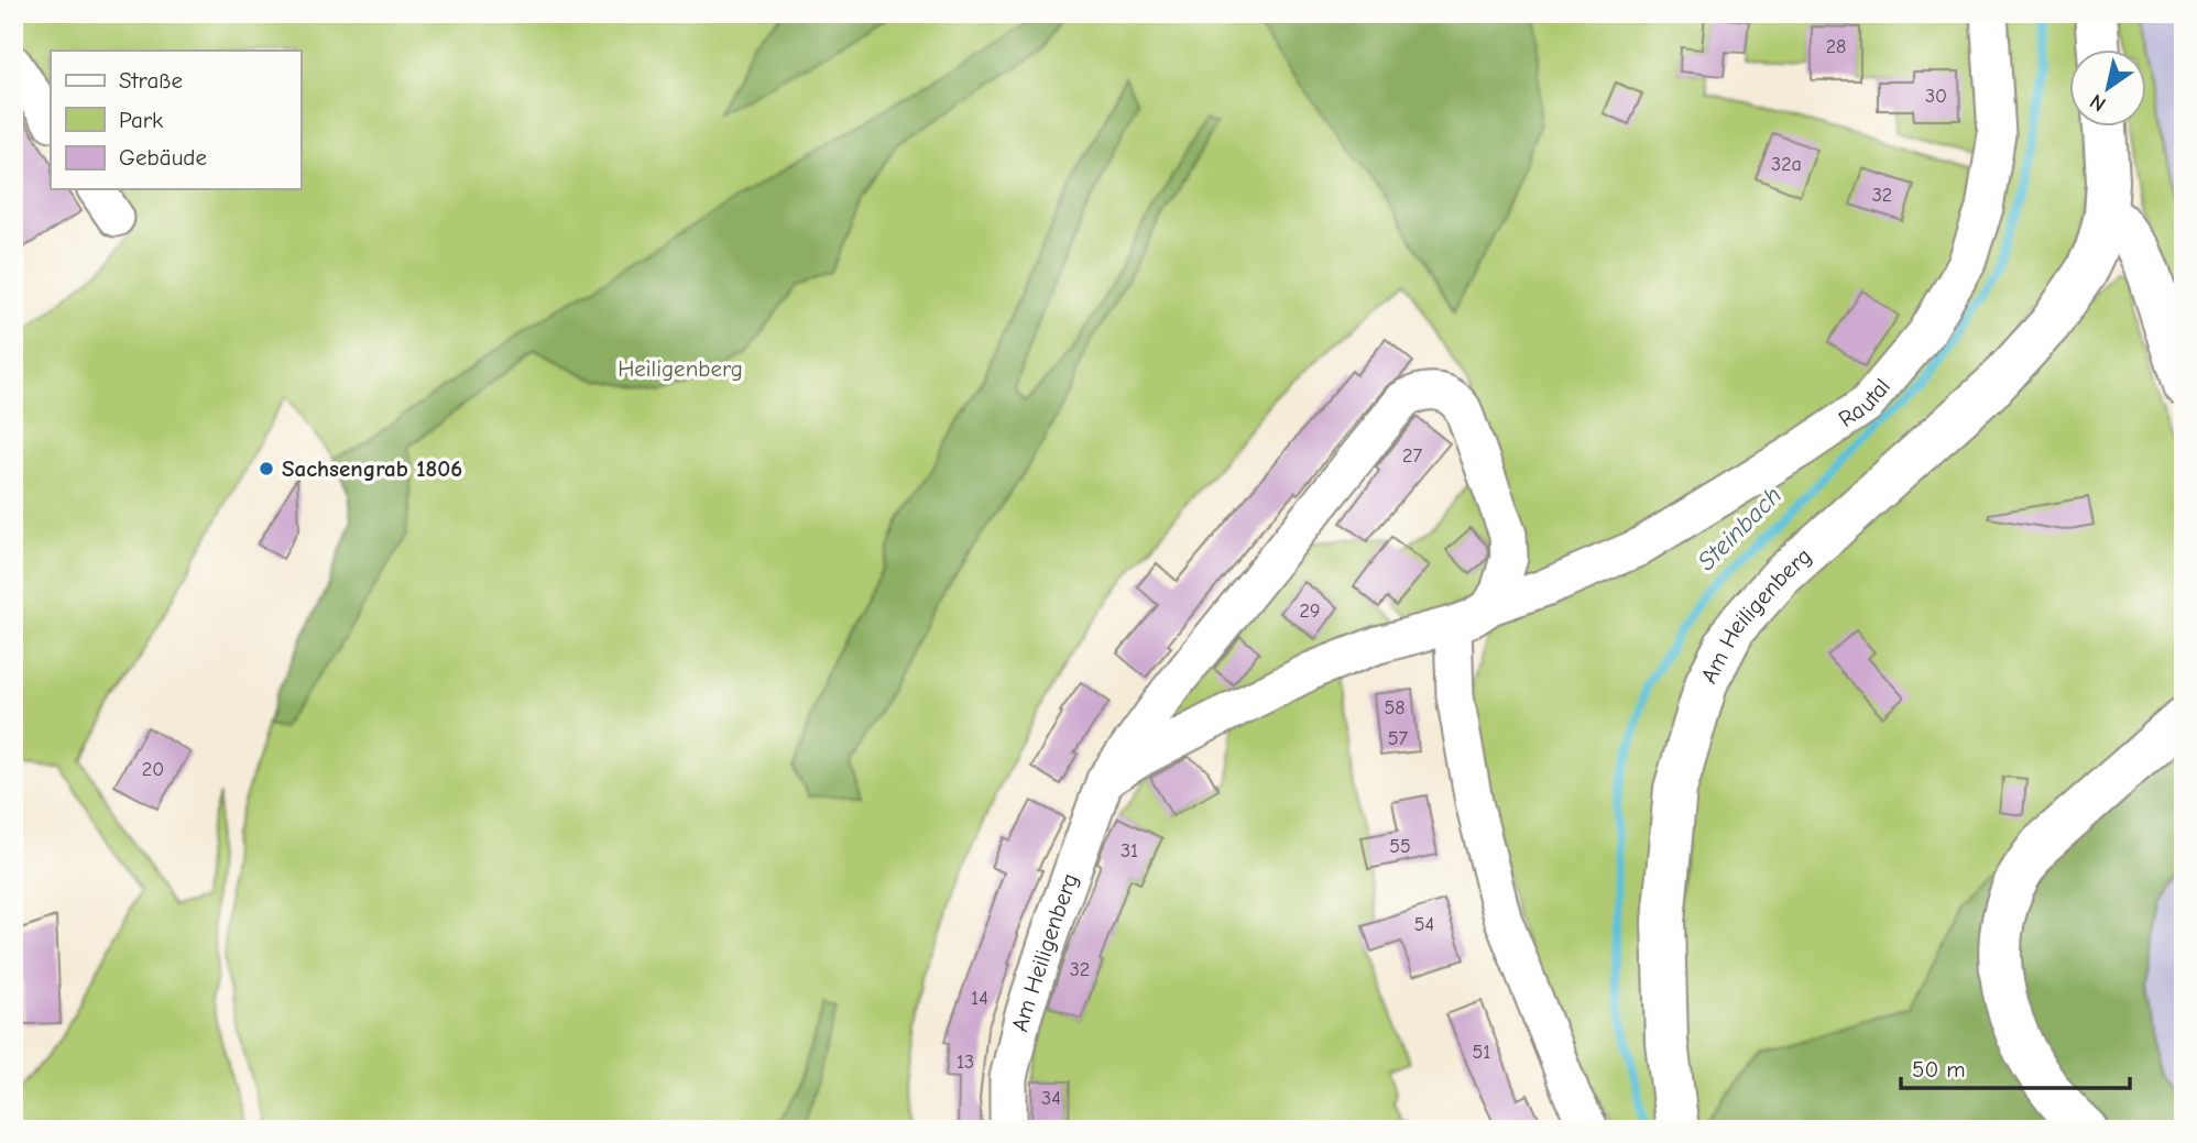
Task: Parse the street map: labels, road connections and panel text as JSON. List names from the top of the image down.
{
  "streets": {
    "street": ["Rautal", "Am Heiligenberg"]
  },
  "crossings": [
    ["Rautal", "Am Heiligenberg"]
  ],
  "water": ["Steinbach"],
  "parks": ["Heiligenberg"],
  "places": ["Sachsengrab 1806"],
  "house_numbers": [
    "28",
    "30",
    "32a",
    "32",
    "27",
    "29",
    "58",
    "57",
    "20",
    "55",
    "31",
    "54",
    "32",
    "14",
    "51",
    "13",
    "34"
  ],
  "legend": ["Straße", "Park", "Gebäude"],
  "scale_bar": "50 m",
  "north": "bottom left"
}
